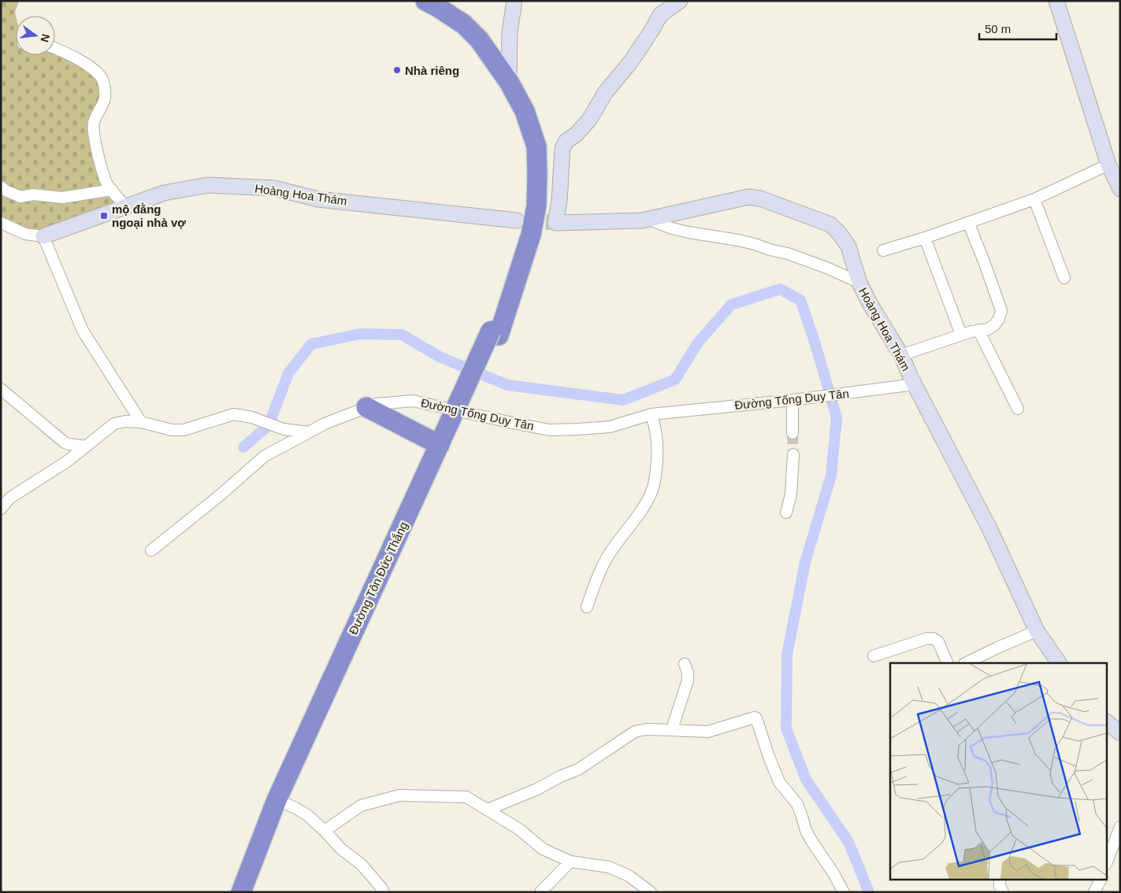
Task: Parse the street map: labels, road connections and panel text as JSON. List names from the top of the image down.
{
  "streets": {
    "highway": ["Đường Tôn Đức Thắng"],
    "street": ["Hoàng Hoa Thám", "Đường Tống Duy Tân"]
  },
  "crossings": [
    ["Hoàng Hoa Thám", "Đường Tống Duy Tân"]
  ],
  "places": {
    "other": ["Nhà riêng"],
    "transit": ["mộ đằng ngoại nhà vợ"]
  },
  "scale_bar": "50 m",
  "north": "right"
}
